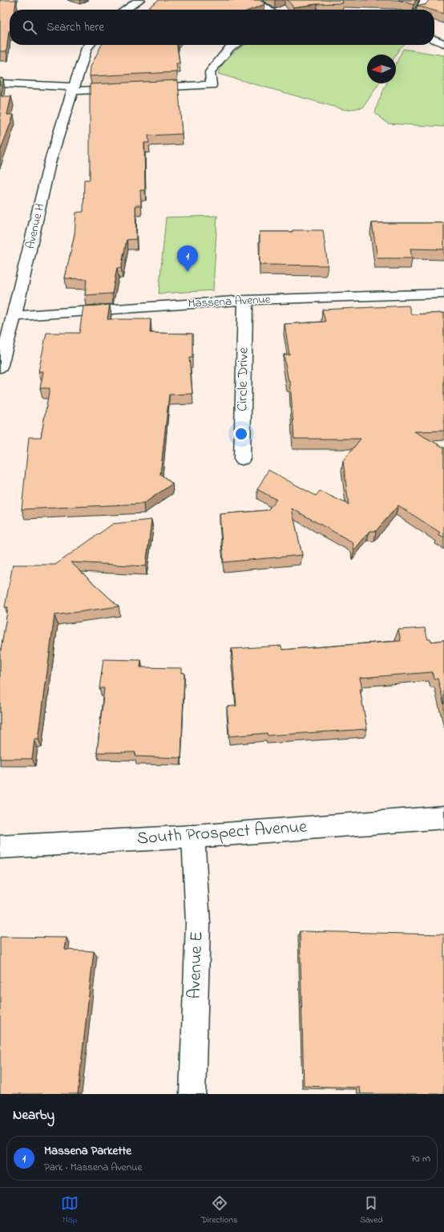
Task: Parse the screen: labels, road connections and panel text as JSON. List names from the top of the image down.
{
  "streets": {
    "street": [
      "Avenue H",
      "Massena Avenue",
      "Circle Drive",
      "South Prospect Avenue",
      "Avenue E"
    ]
  },
  "crossings": [
    ["Avenue H", "Massena Avenue"],
    ["Massena Avenue", "Circle Drive"],
    ["South Prospect Avenue", "Avenue E"]
  ],
  "north": "left",
  "page": {
    "search": "Search here",
    "pins": "1",
    "heading": "Nearby",
    "list": [
      {
        "mark": "1",
        "name": "Massena Parkette",
        "note": "Park · Massena Avenue",
        "value": "70 m"
      }
    ],
    "nav": ["Map", "Directions", "Saved"]
  }
}
